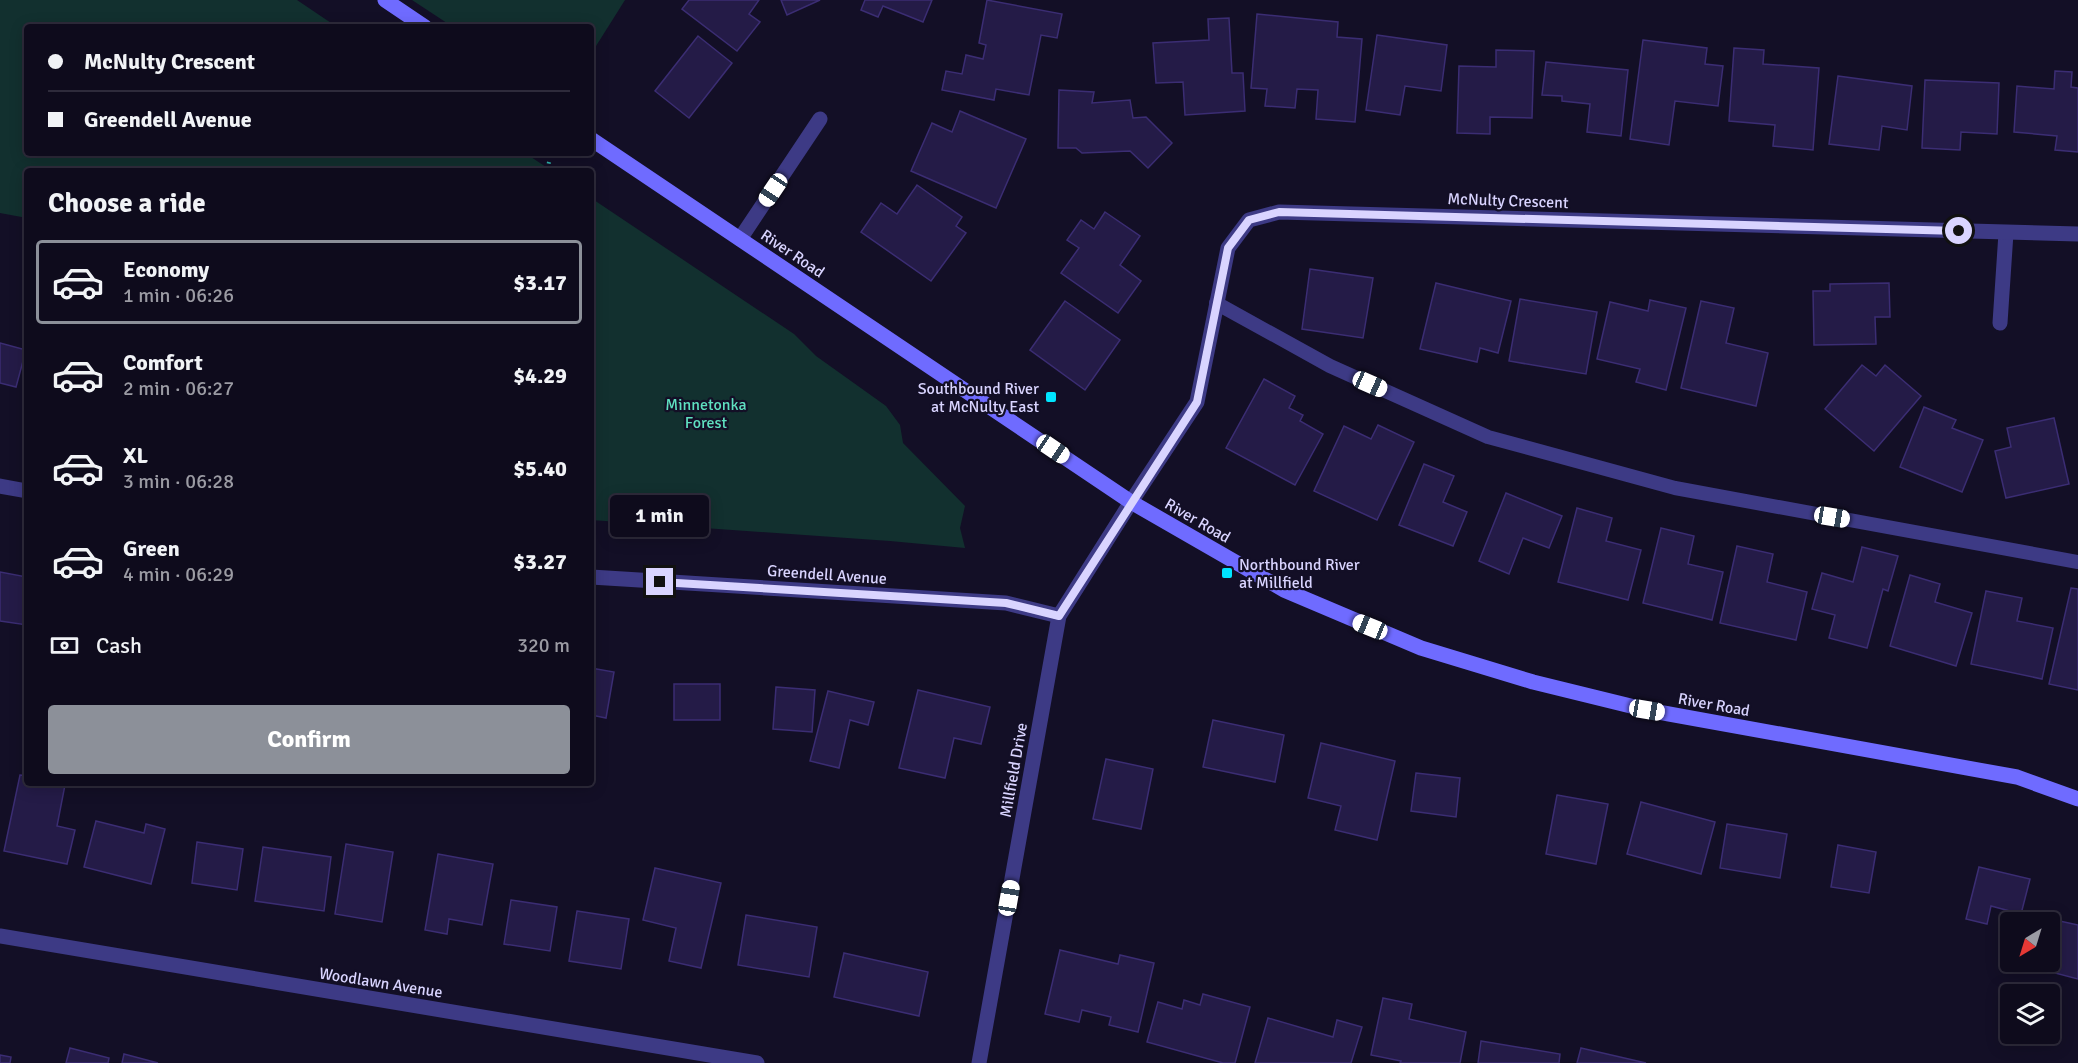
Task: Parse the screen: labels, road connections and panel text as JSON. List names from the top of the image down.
{
  "streets": {
    "street": [
      "McNulty Crescent",
      "River Road",
      "Greendell Avenue",
      "Millfield Drive",
      "Woodlawn Avenue"
    ]
  },
  "crossings": [
    ["McNulty Crescent", "River Road"],
    ["McNulty Crescent", "Millfield Drive"],
    ["River Road", "Millfield Drive"],
    ["Greendell Avenue", "Millfield Drive"]
  ],
  "parks": ["Minnetonka Forest"],
  "places": {
    "transit": ["Southbound River at McNulty East", "Northbound River at Millfield"]
  },
  "north": "bottom left",
  "page": {
    "banner": ["McNulty Crescent", "Greendell Avenue"],
    "heading": "Choose a ride",
    "list": [
      {
        "name": "Economy",
        "note": "1 min · 06:26",
        "value": "$3.17"
      },
      {
        "name": "Comfort",
        "note": "2 min · 06:27",
        "value": "$4.29"
      },
      {
        "name": "XL",
        "note": "3 min · 06:28",
        "value": "$5.40"
      },
      {
        "name": "Green",
        "note": "4 min · 06:29",
        "value": "$3.27"
      }
    ],
    "bubble": "1 min",
    "pay": ["Cash", "320 m"],
    "buttons": "Confirm"
  }
}
